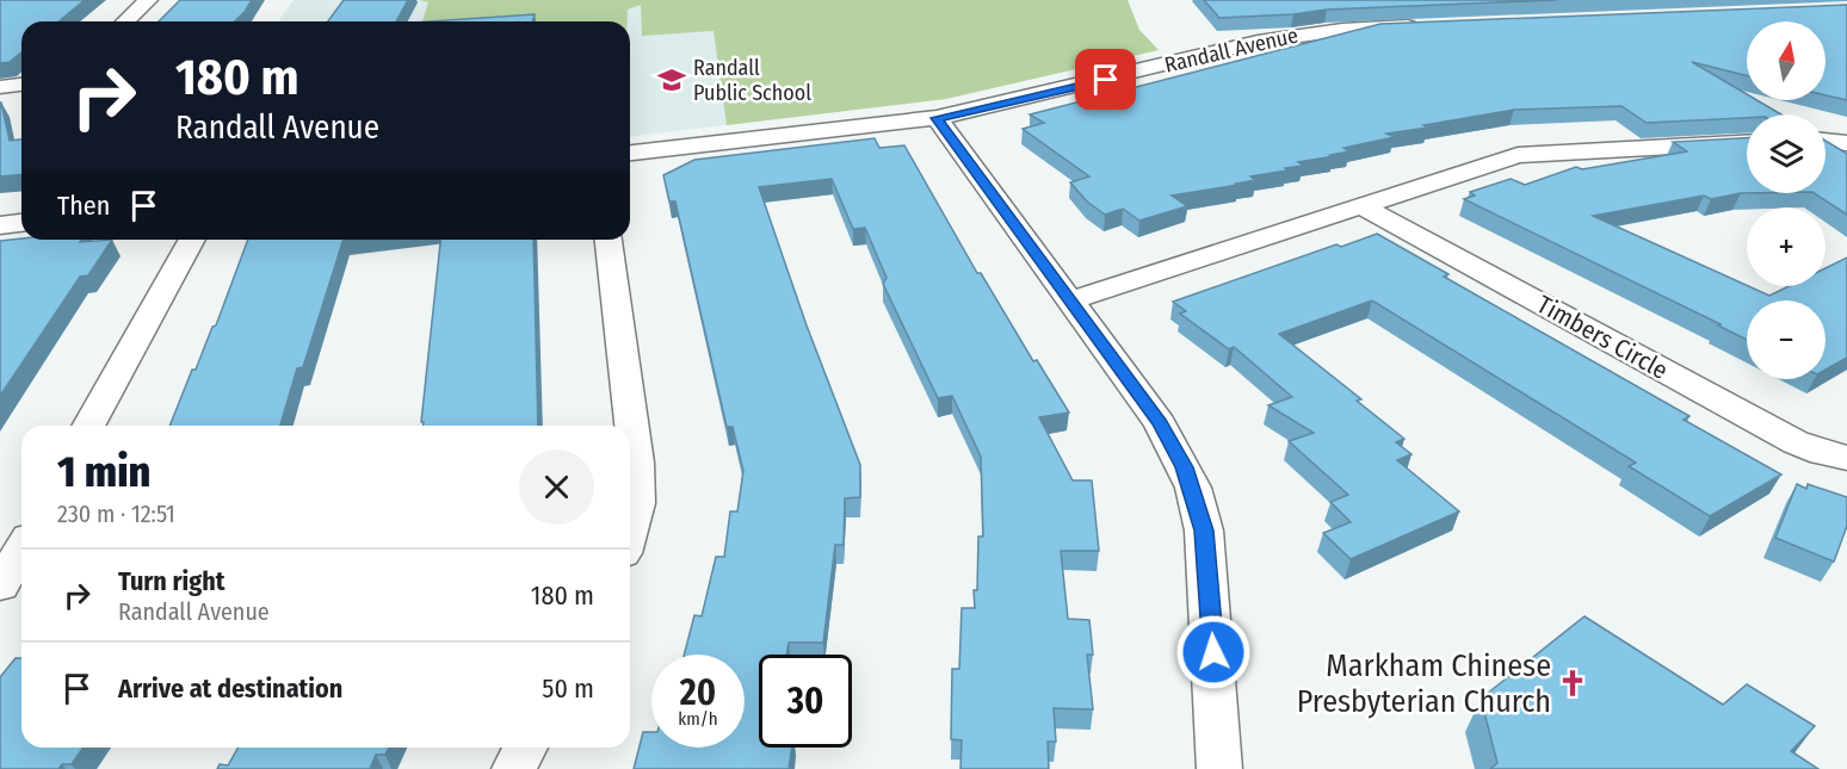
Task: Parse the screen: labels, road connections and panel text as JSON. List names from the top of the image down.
{
  "streets": {
    "street": ["Randall Avenue", "Timbers Circle"]
  },
  "places": {
    "school or university": ["Randall Public School"],
    "church": ["Markham Chinese Presbyterian Church"]
  },
  "north": "top",
  "page": {
    "map_buttons": ["+", "−"],
    "turn": ["180 m", "Randall Avenue"],
    "then": "Then",
    "heading": ["1 min", "230 m · 12:51"],
    "list": [
      {
        "name": "Turn right",
        "note": "Randall Avenue",
        "value": "180 m"
      },
      {
        "name": "Arrive at destination",
        "value": "50 m"
      }
    ],
    "speed": "20 km/h",
    "limit": "30"
  }
}
